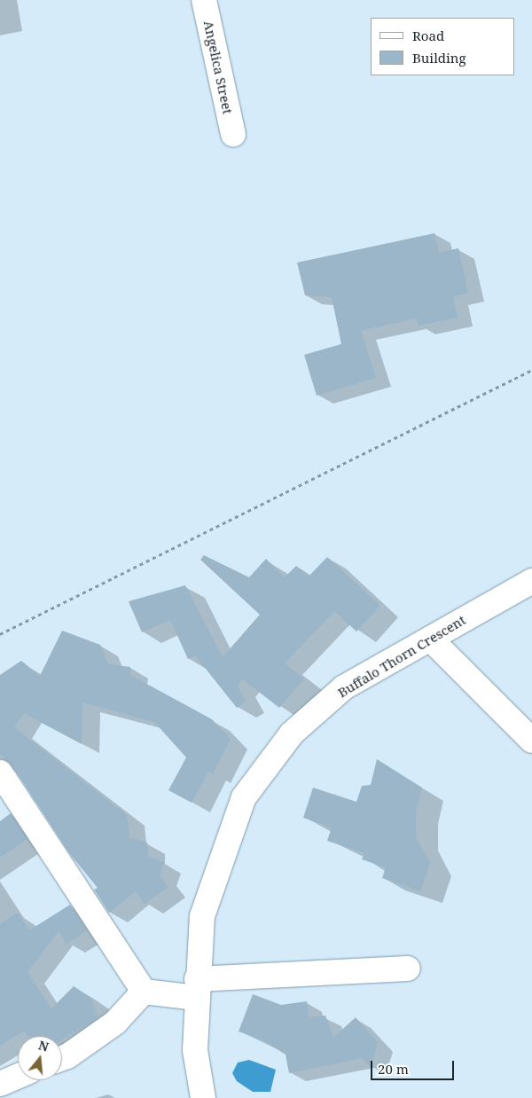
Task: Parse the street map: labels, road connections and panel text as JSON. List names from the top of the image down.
{
  "streets": {
    "street": ["Angelica Street", "Buffalo Thorn Crescent"]
  },
  "legend": ["Road", "Building"],
  "scale_bar": "20 m",
  "north": "top"
}
